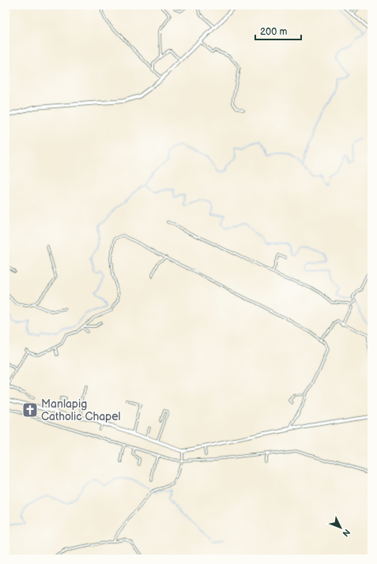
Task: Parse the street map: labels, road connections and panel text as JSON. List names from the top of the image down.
{
  "places": {
    "church": ["Manlapig Catholic Chapel"]
  },
  "scale_bar": "200 m",
  "north": "bottom right"
}
